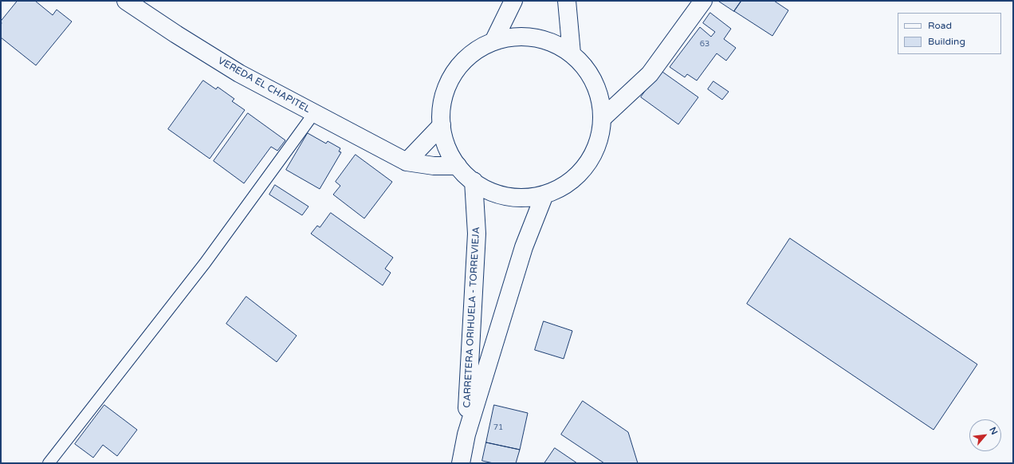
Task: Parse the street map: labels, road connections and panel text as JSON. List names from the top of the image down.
{
  "streets": {
    "main road": ["VEREDA EL CHAPITEL", "CARRETERA ORIHUELA - TORREVIEJA"]
  },
  "house_numbers": ["63", "71"],
  "legend": ["Road", "Building"],
  "north": "top right"
}
